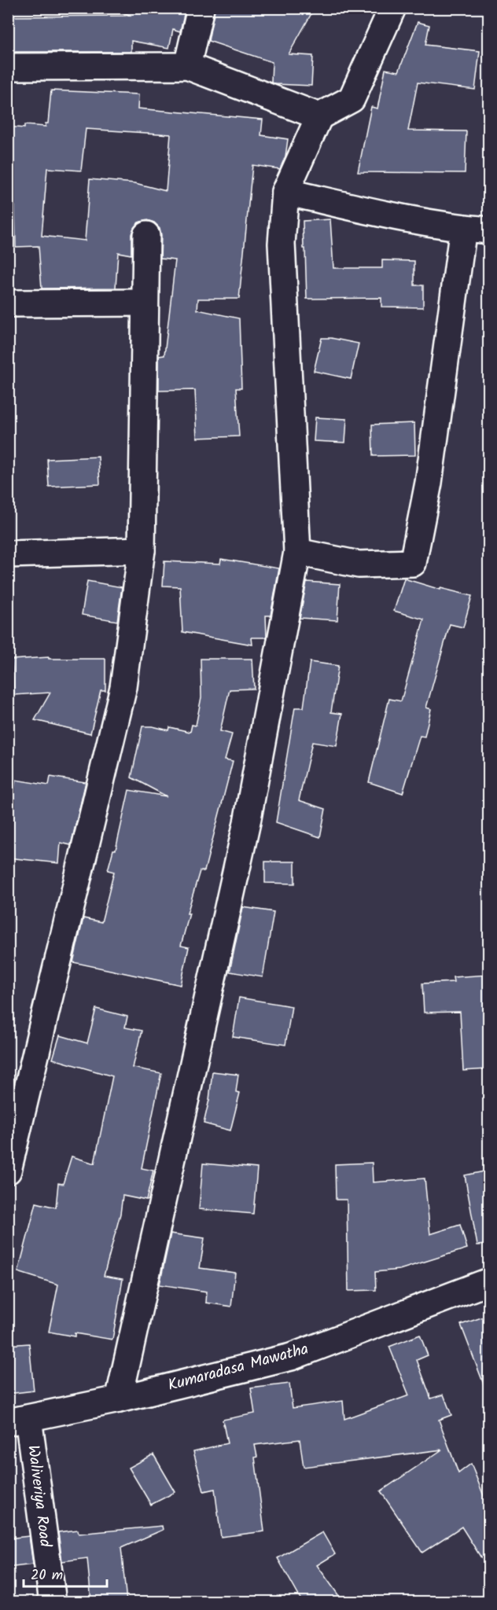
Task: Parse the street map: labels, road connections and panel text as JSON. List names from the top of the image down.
{
  "streets": {
    "street": ["Kumaradasa Mawatha", "Waliveriya Road"]
  },
  "crossings": [
    ["Kumaradasa Mawatha", "Waliveriya Road"]
  ],
  "scale_bar": "20 m"
}
